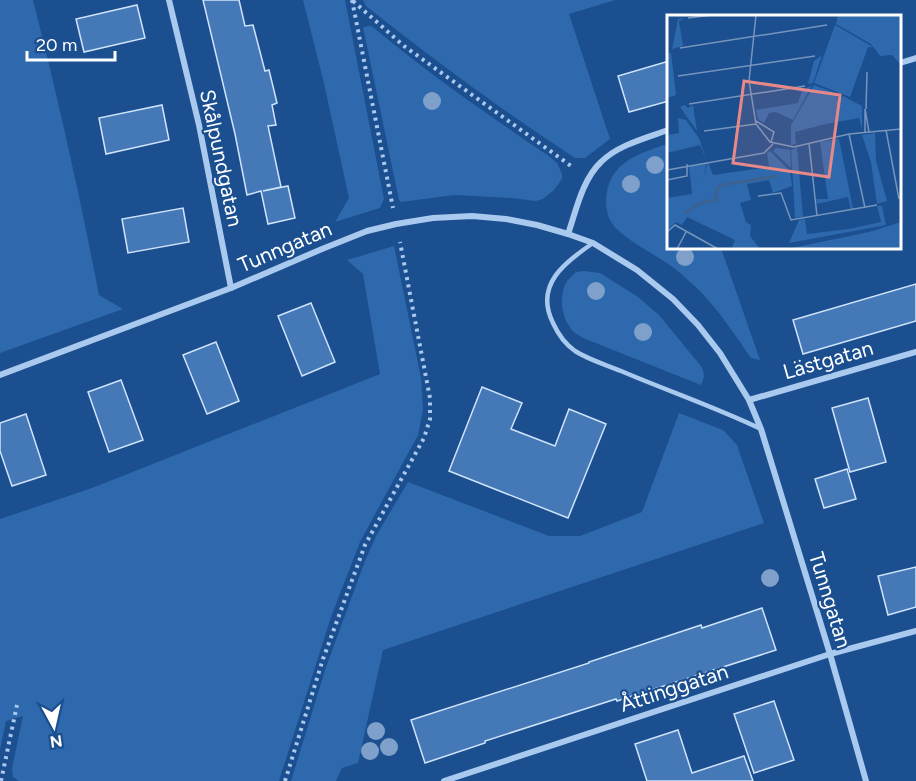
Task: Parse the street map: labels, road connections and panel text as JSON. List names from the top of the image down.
{
  "streets": {
    "street": [
      "Skålpundgatan",
      "Tunngatan",
      "Lästgatan",
      "Åttinggatan"
    ]
  },
  "crossings": [
    ["Skålpundgatan", "Tunngatan"],
    ["Tunngatan", "Lästgatan"],
    ["Tunngatan", "Åttinggatan"]
  ],
  "scale_bar": "20 m",
  "north": "bottom"
}
